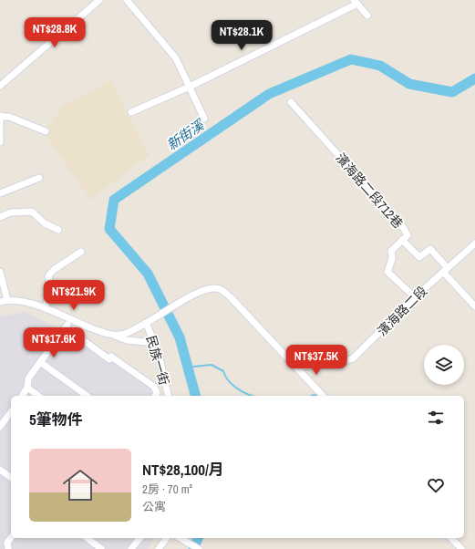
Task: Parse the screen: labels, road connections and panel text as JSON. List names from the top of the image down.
{
  "streets": {
    "street": ["濱海路二段712巷", "濱海路二段", "民族一街"]
  },
  "crossings": [
    ["濱海路二段712巷", "濱海路二段"]
  ],
  "water": ["新街溪"],
  "page": {
    "price": [
      "NT$28.8K",
      "NT$28.1K",
      "NT$21.9K",
      "NT$17.6K",
      "NT$37.5K"
    ],
    "heading": "5筆物件",
    "list": [
      {
        "name": "NT$28,100/月",
        "note": "2房 · 70 m² · 公寓"
      }
    ]
  }
}
